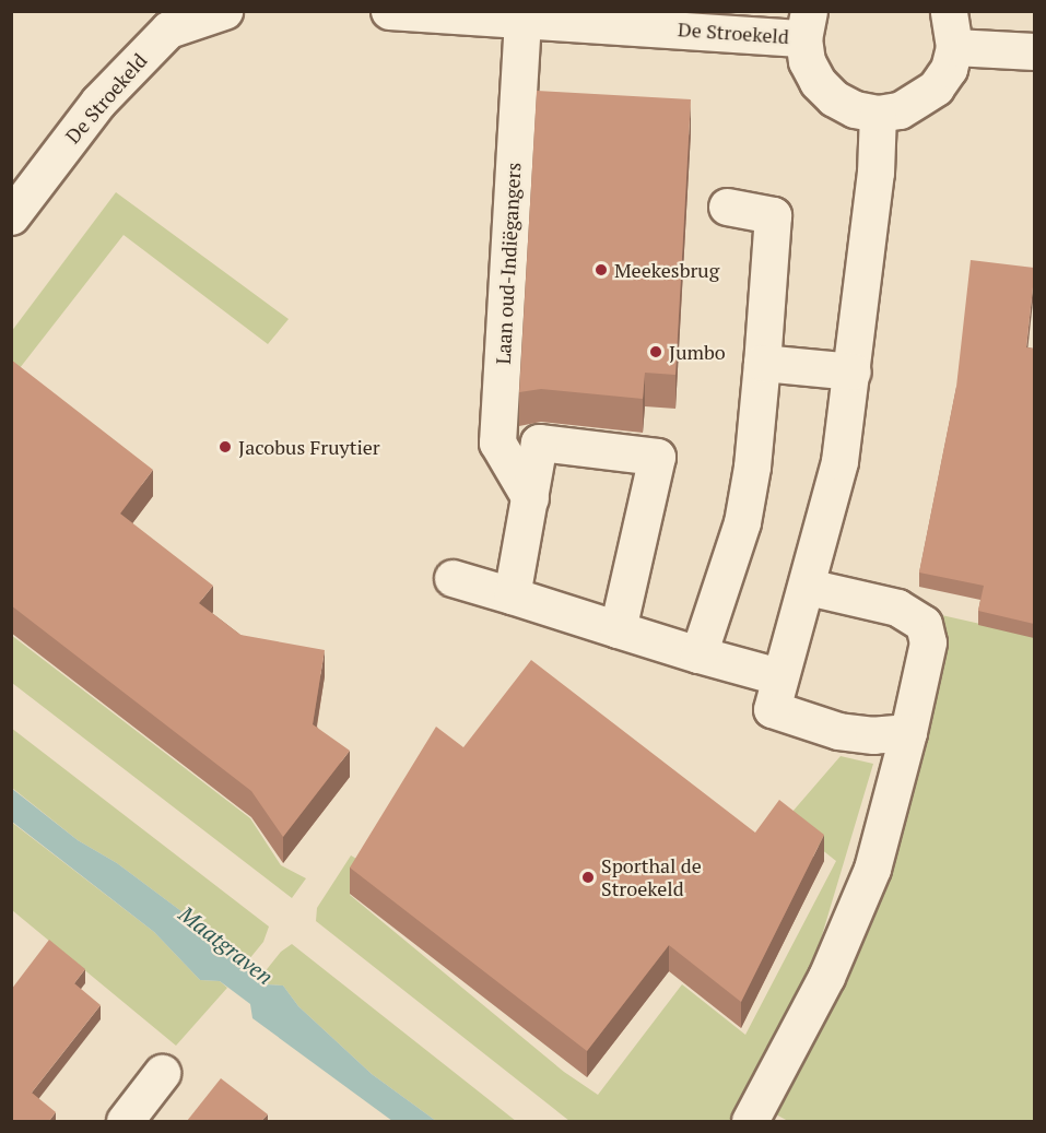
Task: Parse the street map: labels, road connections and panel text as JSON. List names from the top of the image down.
{
  "streets": {
    "street": ["De Stroekeld", "Laan oud-Indiëgangers"]
  },
  "crossings": [
    ["De Stroekeld", "Laan oud-Indiëgangers"]
  ],
  "water": ["Maatgraven"],
  "places": [
    "Meekesbrug",
    "Jumbo",
    "Jacobus Fruytier",
    "Sporthal de Stroekeld"
  ]
}
